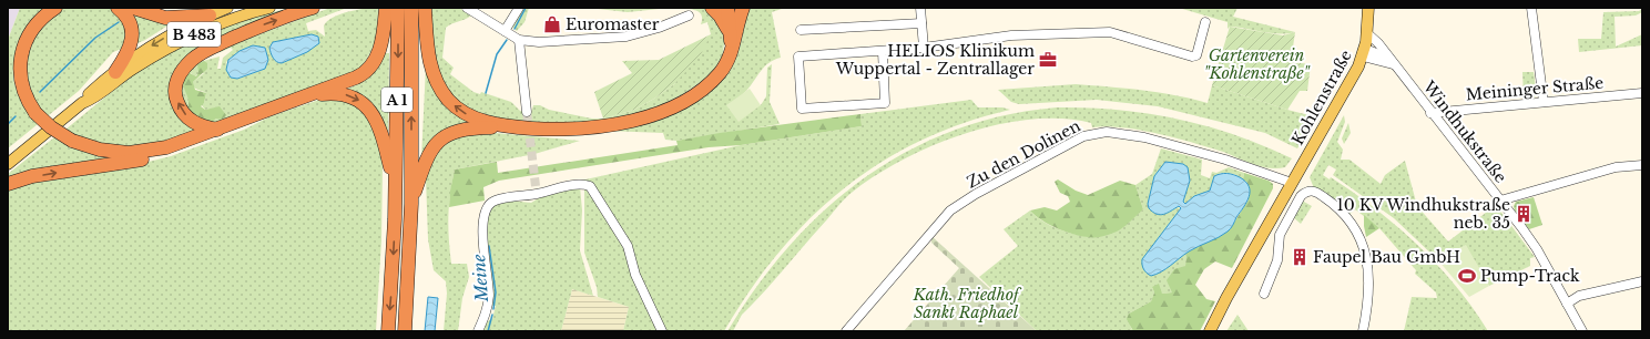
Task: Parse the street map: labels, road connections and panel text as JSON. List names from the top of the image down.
{
  "streets": {
    "highway": ["A 1"],
    "main road": ["B 483", "Kohlenstraße"],
    "street": ["Meininger Straße", "Windhukstraße", "Zu den Dolinen"]
  },
  "crossings": [
    ["Meininger Straße", "Windhukstraße"],
    ["Kohlenstraße", "Windhukstraße"],
    ["Kohlenstraße", "Zu den Dolinen"]
  ],
  "water": ["Meine"],
  "parks": ["Gartenverein \"Kohlenstraße\"", "Kath. Friedhof Sankt Raphael"],
  "places": {
    "shop": ["Euromaster"],
    "office": ["HELIOS Klinikum Wuppertal - Zentrallager"],
    "building": ["10 KV Windhukstraße neb. 35", "Faupel Bau GmbH"],
    "sports": ["Pump-Track"]
  }
}
